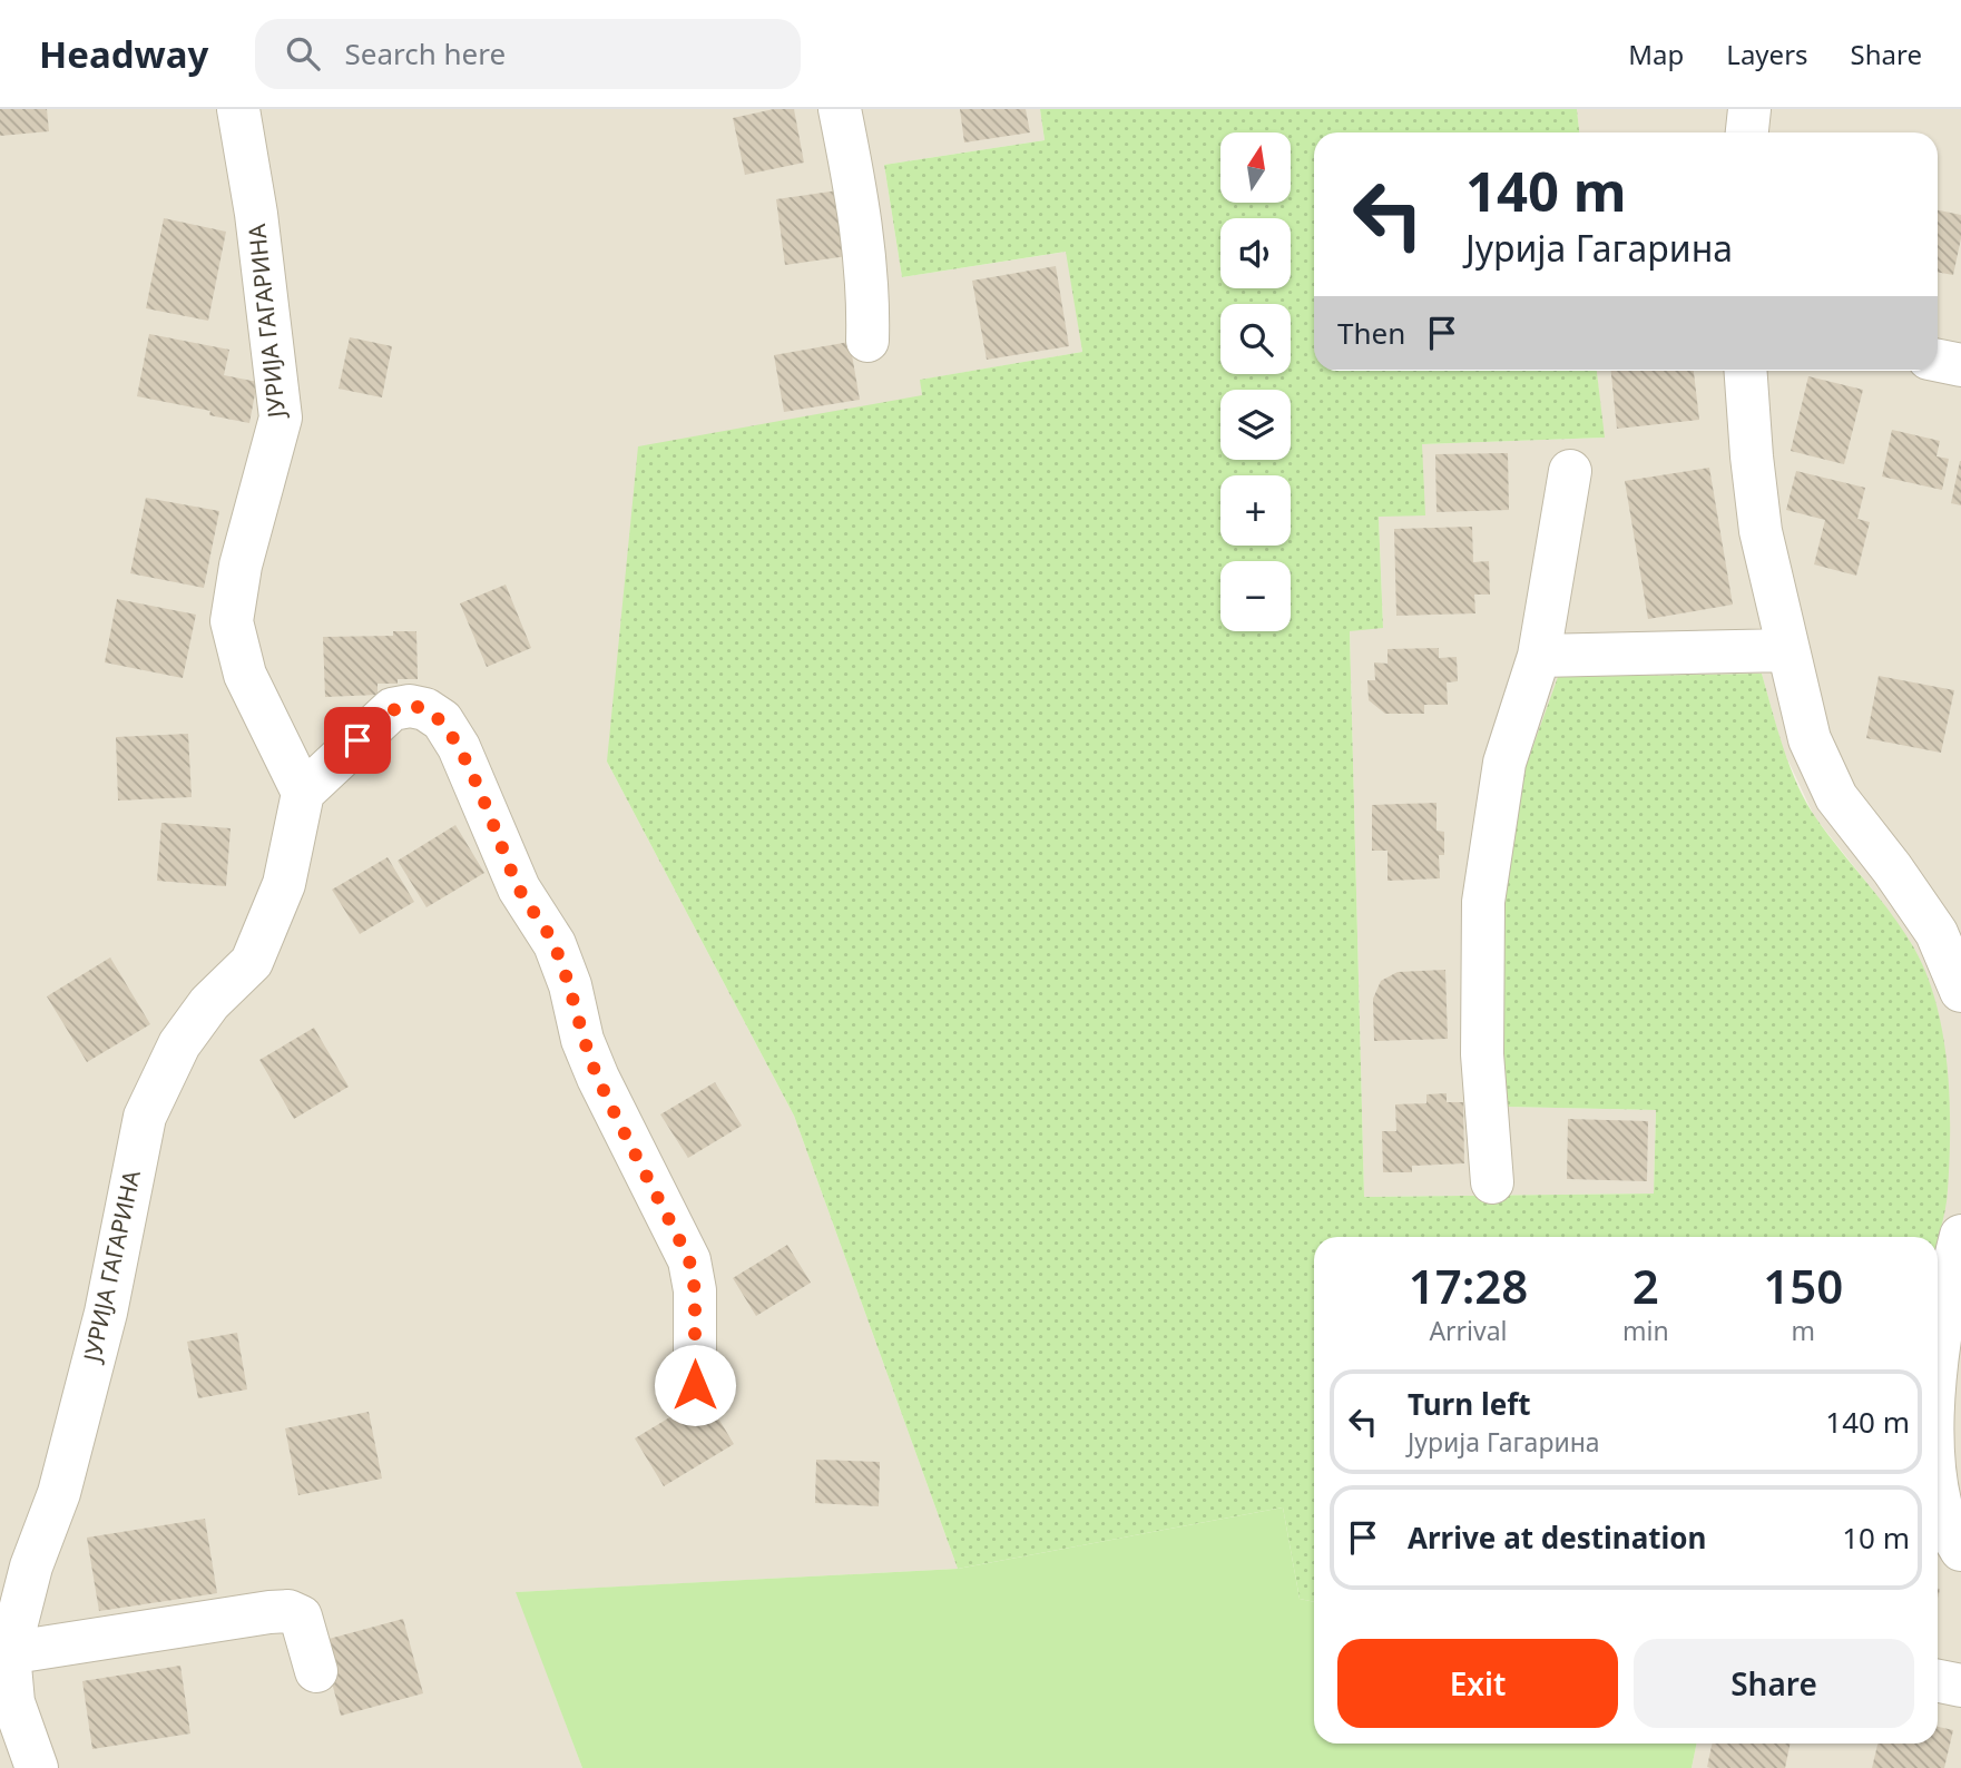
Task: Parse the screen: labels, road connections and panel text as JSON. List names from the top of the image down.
{
  "streets": {
    "street": ["ЈУРИЈА ГАГАРИНА"]
  },
  "north": "top",
  "page": {
    "header": "Headway",
    "search": "Search here",
    "nav": ["Map", "Layers", "Share"],
    "map_buttons": ["+", "−"],
    "turn": ["140 m", "Јурија Гагарина"],
    "then": "Then",
    "eta": [
      "17:28",
      "Arrival",
      "2",
      "min",
      "150",
      "m"
    ],
    "list": [
      {
        "name": "Turn left",
        "note": "Јурија Гагарина",
        "value": "140 m"
      },
      {
        "name": "Arrive at destination",
        "value": "10 m"
      }
    ],
    "buttons": ["Exit", "Share"]
  }
}
